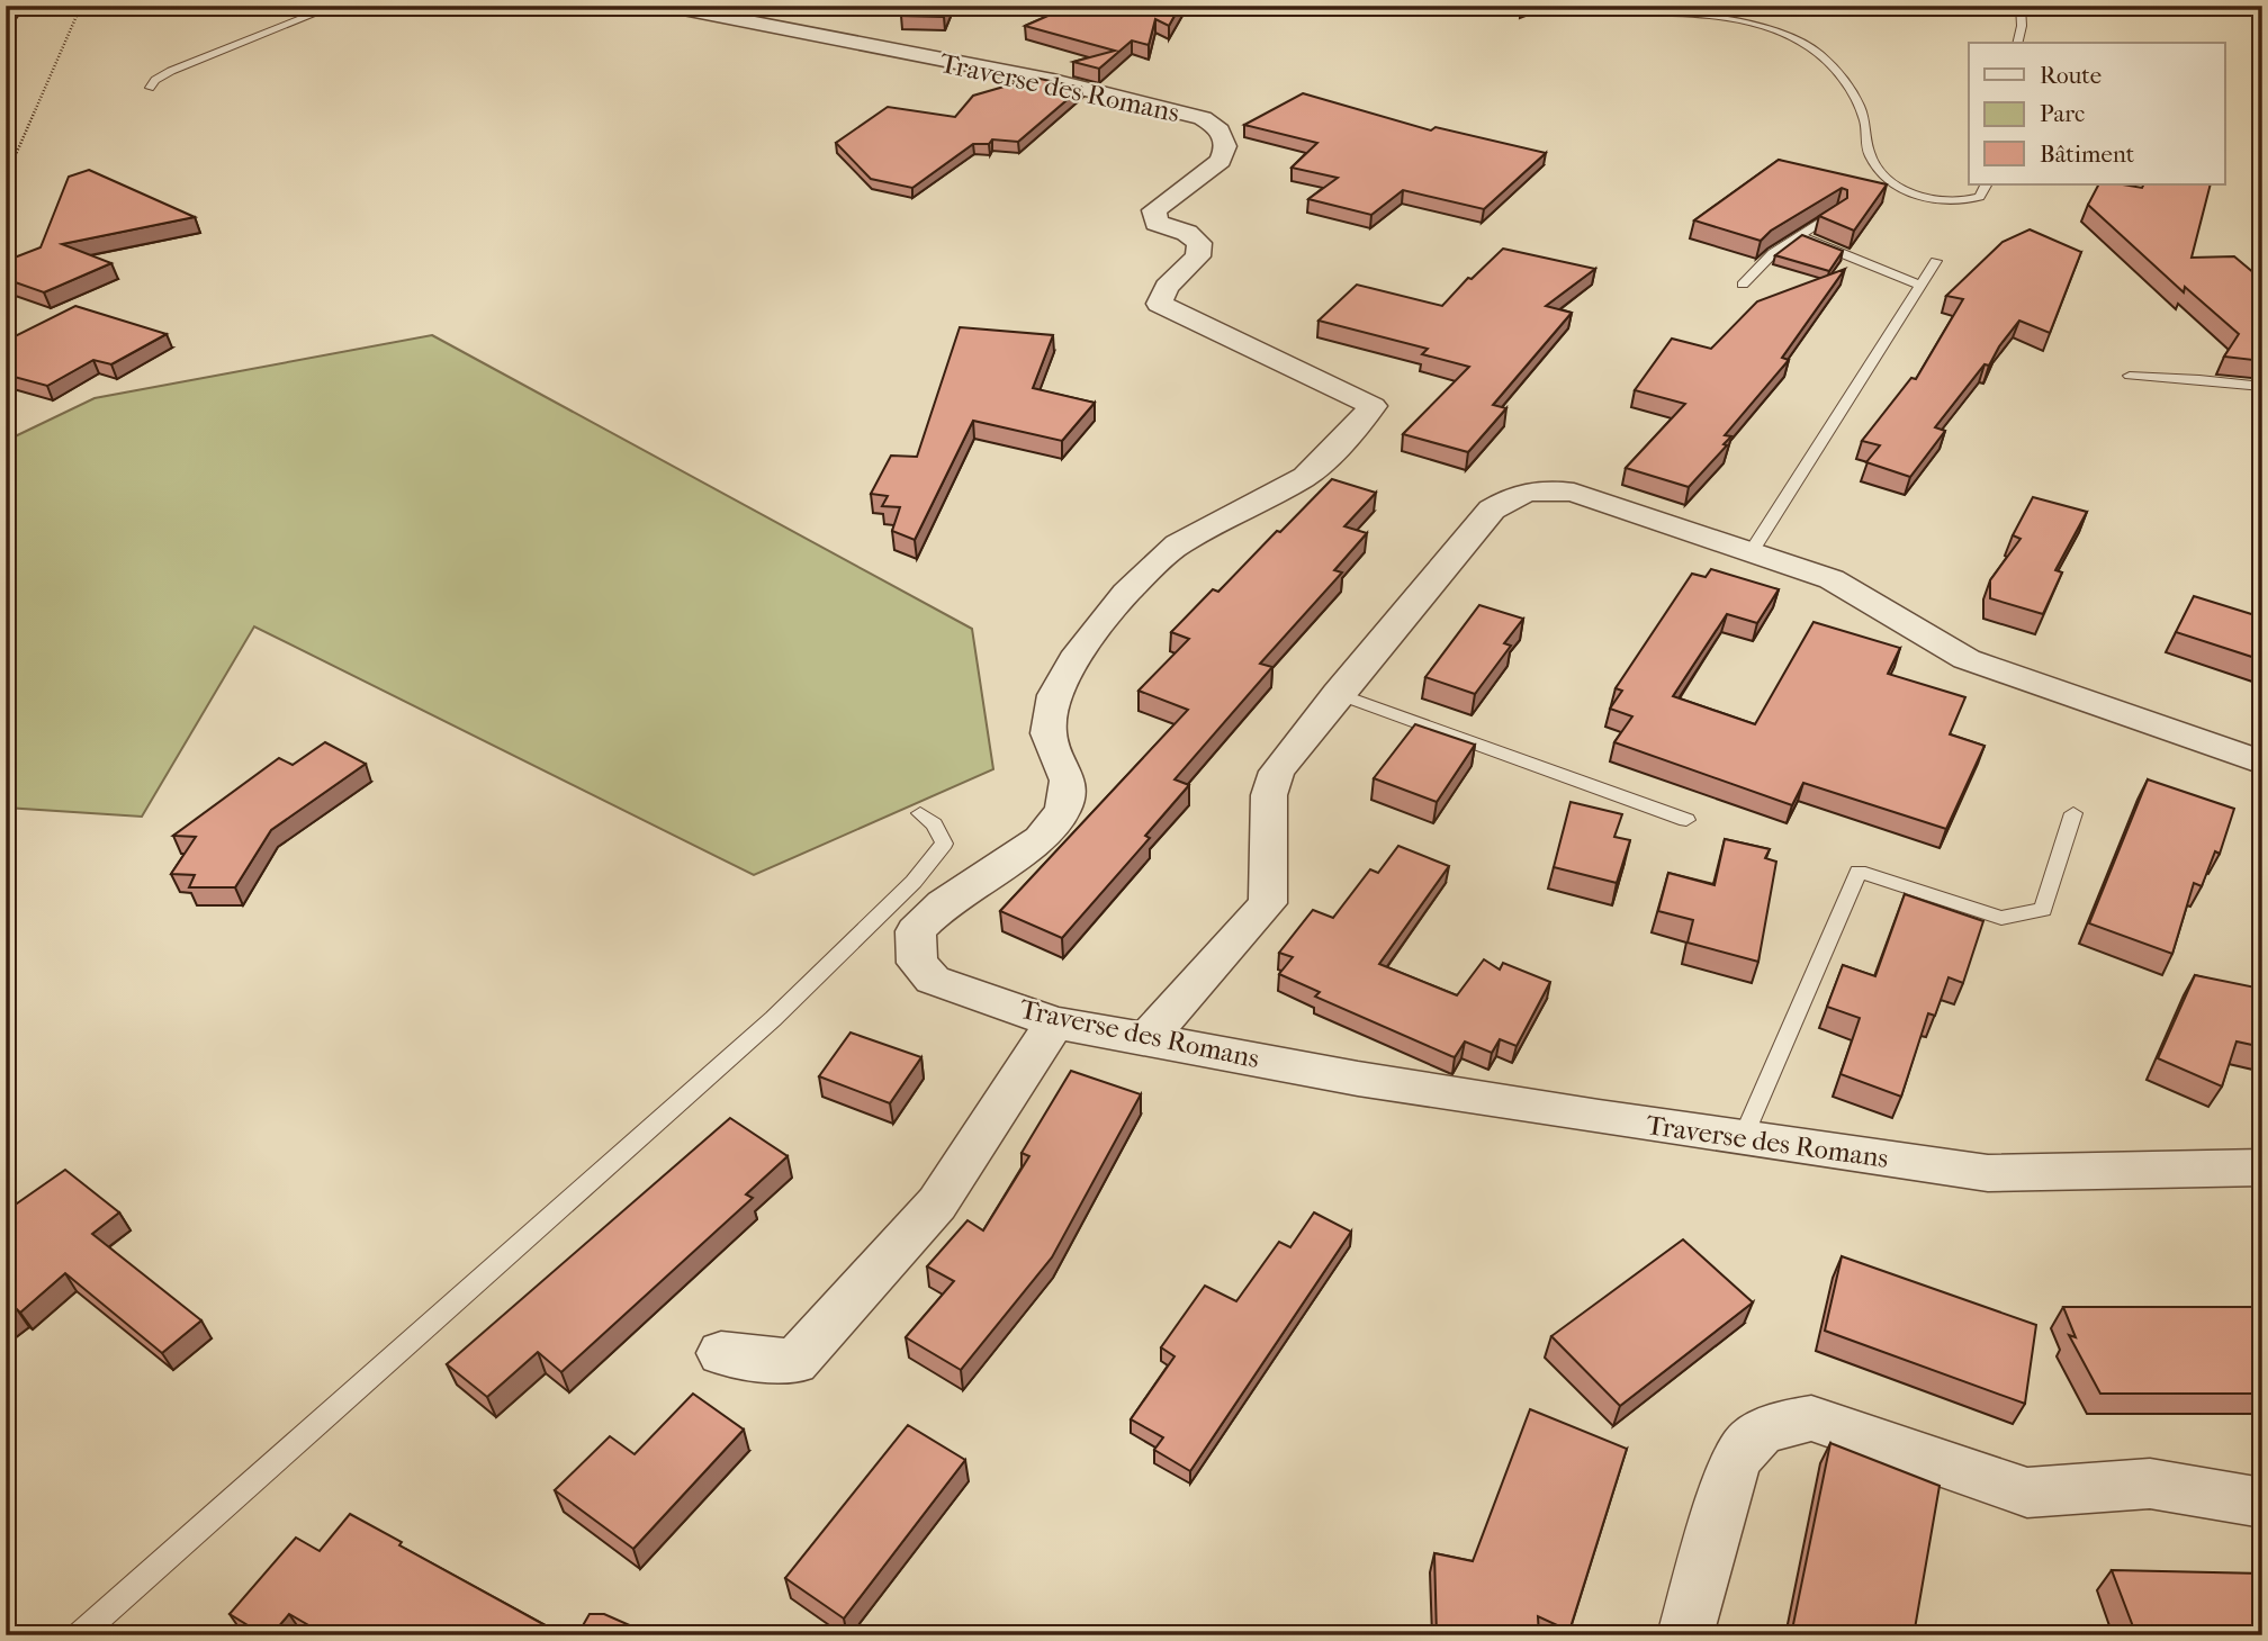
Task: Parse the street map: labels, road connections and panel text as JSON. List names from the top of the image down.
{
  "streets": {
    "street": ["Traverse des Romans"]
  },
  "legend": ["Route", "Parc", "Bâtiment"]
}
